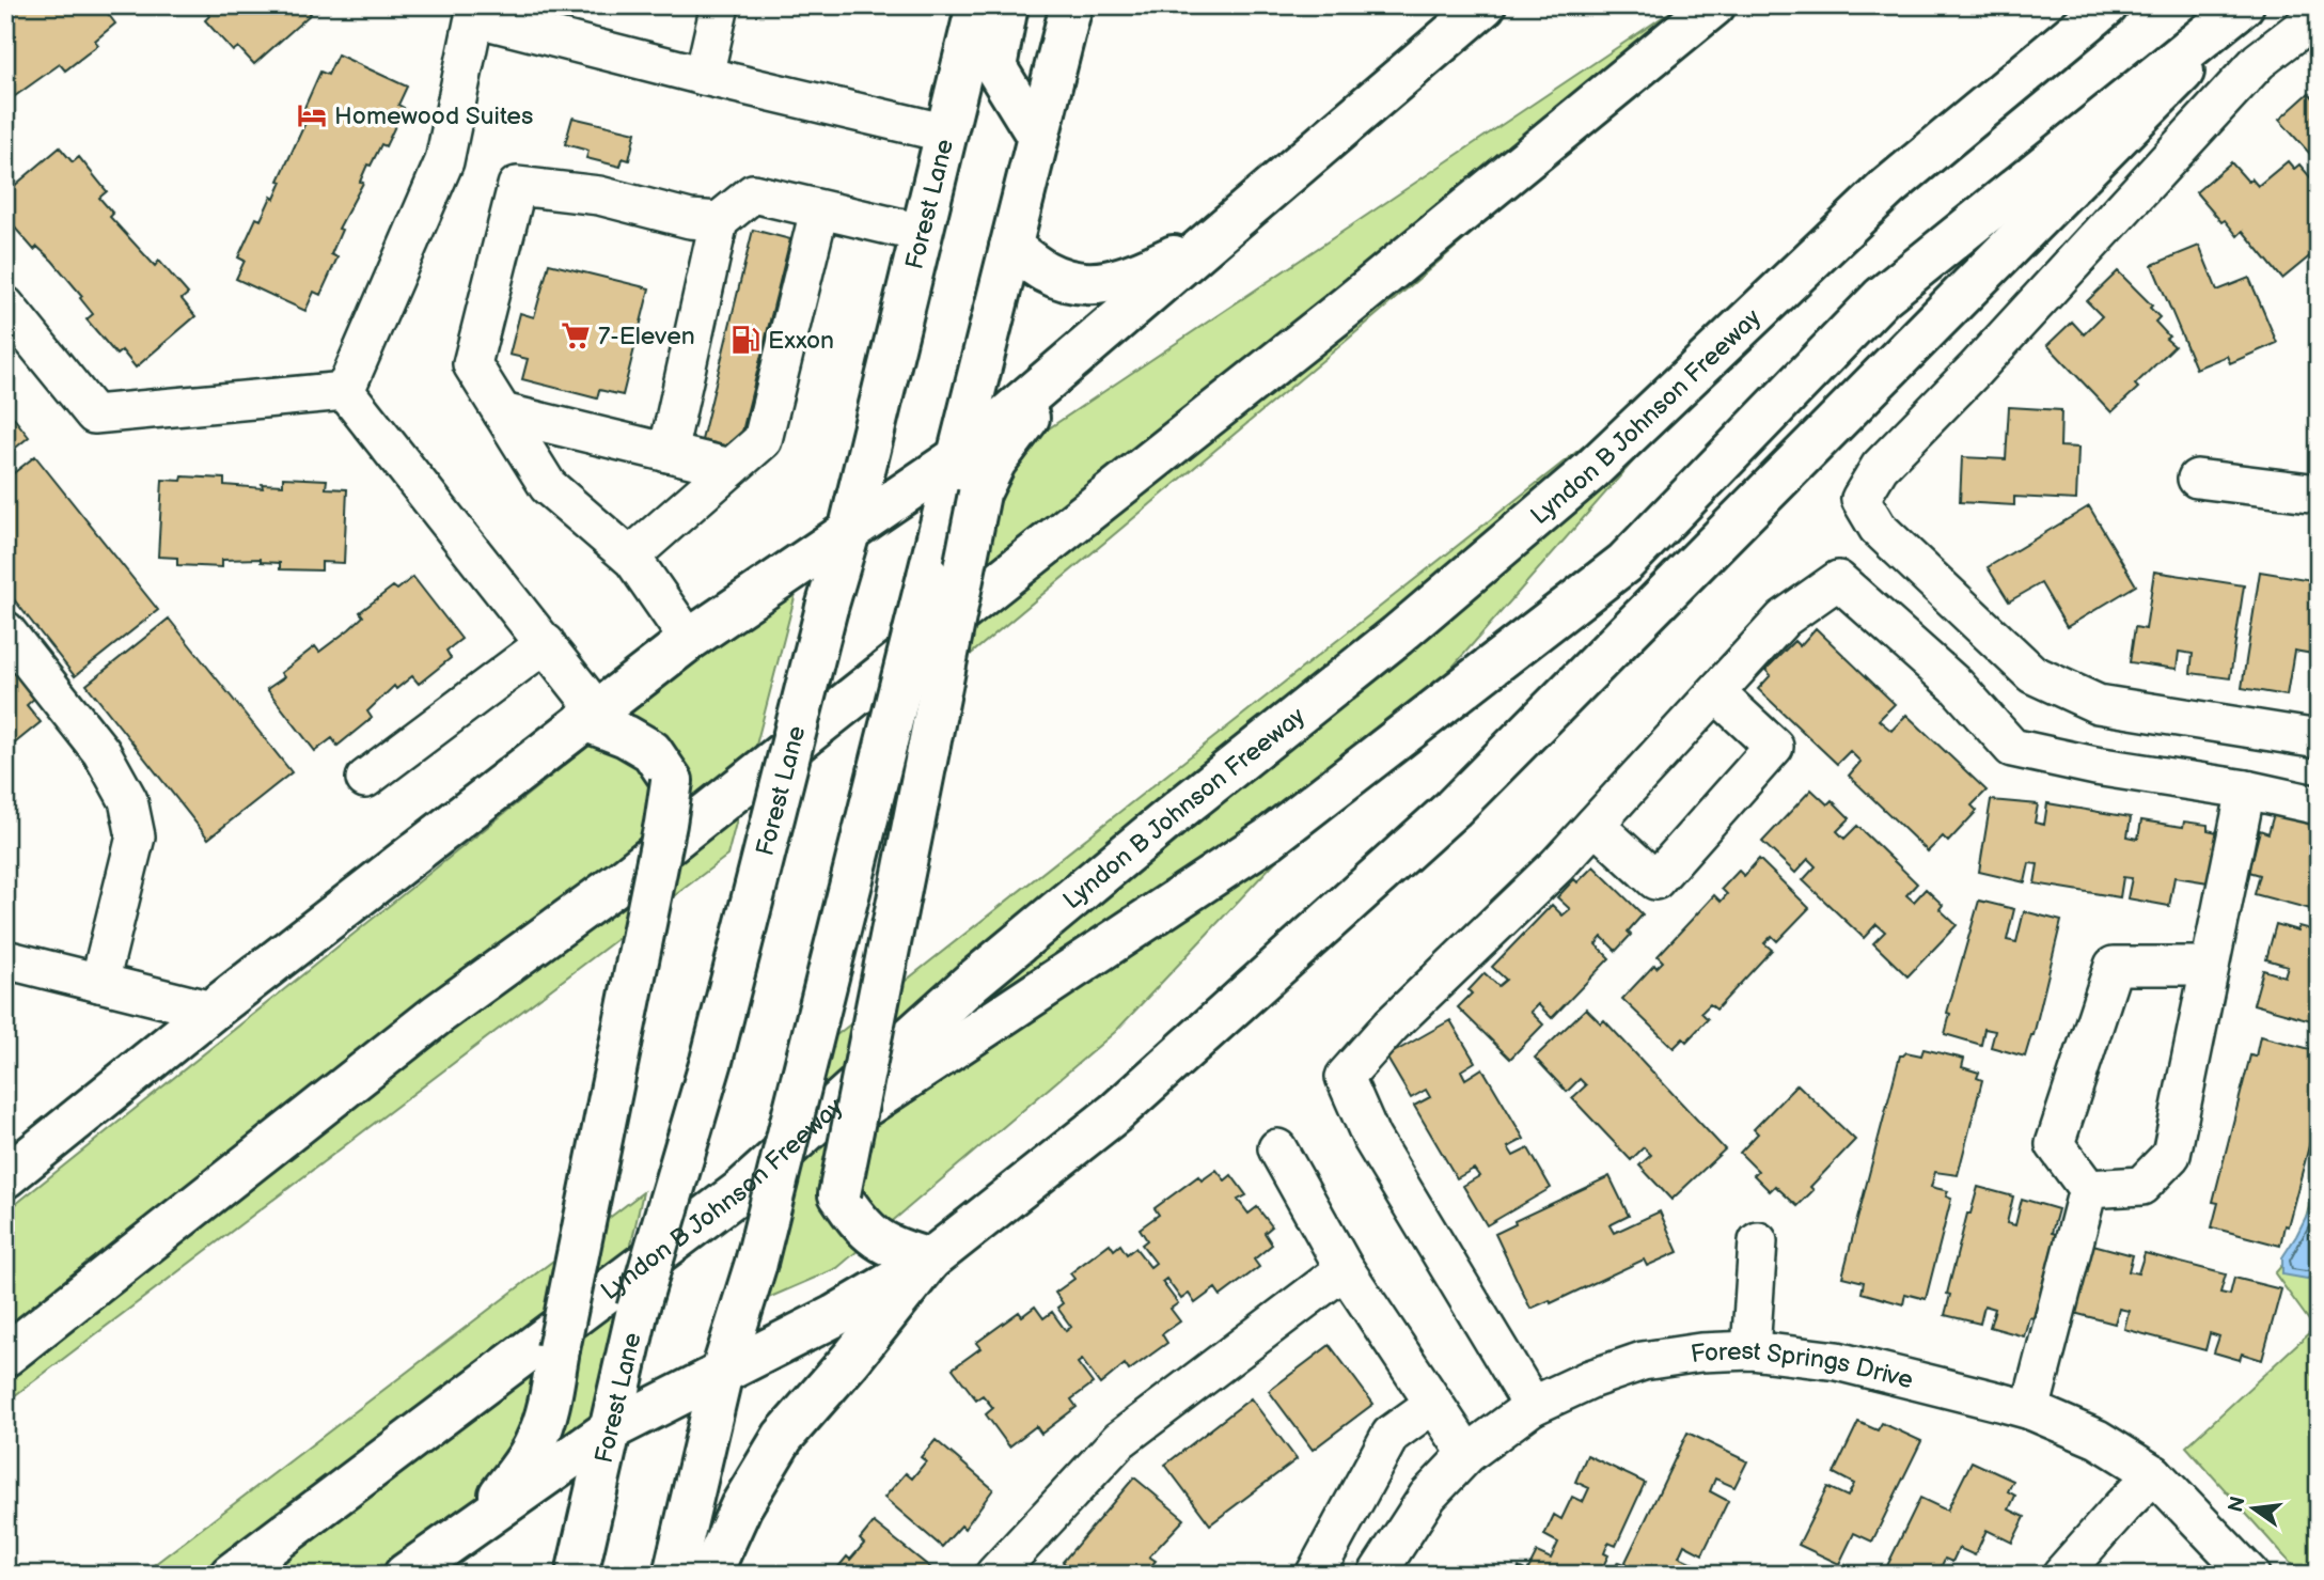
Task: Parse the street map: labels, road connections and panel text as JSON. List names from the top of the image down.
{
  "streets": {
    "main road": ["Forest Lane", "Lyndon B Johnson Freeway"],
    "street": ["Forest Springs Drive"]
  },
  "places": {
    "hotel": ["Homewood Suites"],
    "supermarket": ["7-Eleven"],
    "fuel station": ["Exxon"]
  },
  "north": "left"
}
